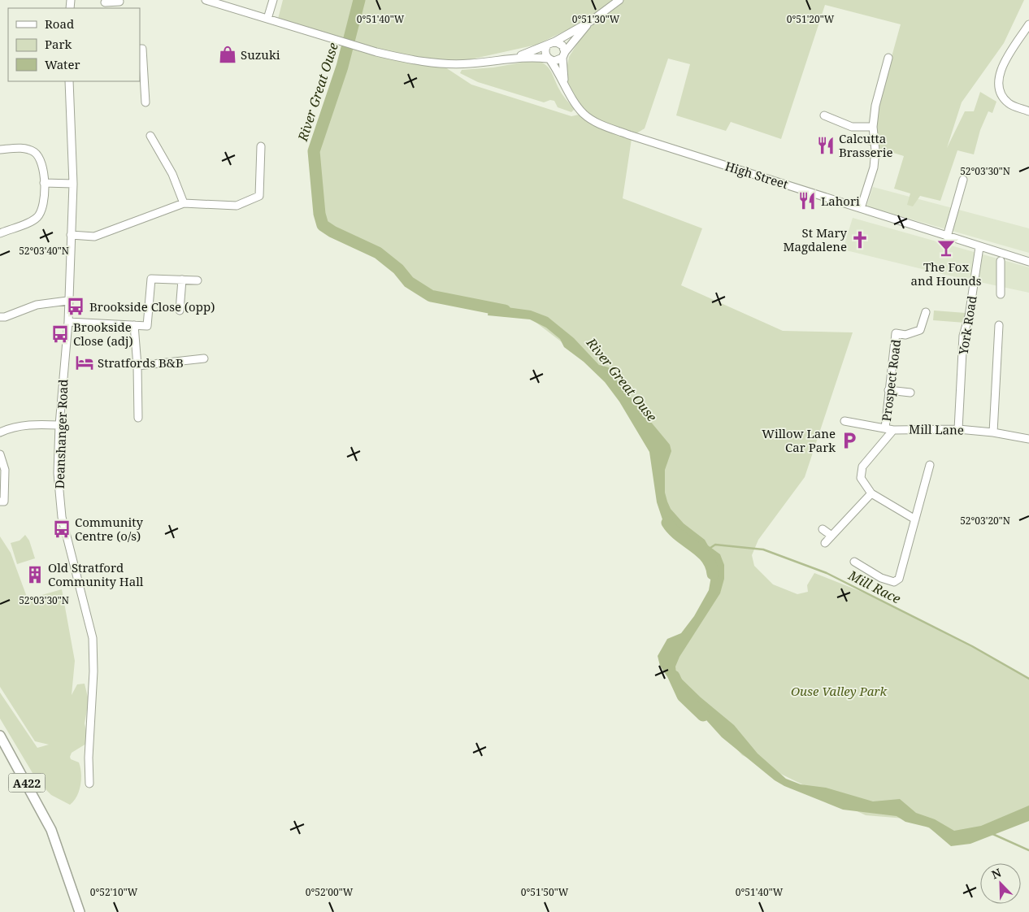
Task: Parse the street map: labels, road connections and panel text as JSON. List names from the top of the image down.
{
  "streets": {
    "main road": ["A422"],
    "street": [
      "High Street",
      "York Road",
      "Prospect Road",
      "Mill Lane",
      "Deanshanger Road"
    ]
  },
  "crossings": [
    ["High Street", "York Road"],
    ["York Road", "Mill Lane"],
    ["Prospect Road", "Mill Lane"]
  ],
  "water": ["River Great Ouse", "Mill Race"],
  "parks": ["Ouse Valley Park"],
  "places": {
    "shop": ["Suzuki"],
    "restaurant": ["Calcutta Brasserie", "Lahori"],
    "church": ["St Mary Magdalene"],
    "bar": ["The Fox and Hounds"],
    "bus stop": ["Brookside Close (opp)", "Brookside Close (adj)", "Community Centre (o/s)"],
    "hotel": ["Stratfords B&B"],
    "parking": ["Willow Lane Car Park"],
    "building": ["Old Stratford Community Hall"]
  },
  "legend": ["Road", "Park", "Water"],
  "north": "top left",
  "coordinates": [
    "0°51'40\"W",
    "0°51'30\"W",
    "0°51'20\"W",
    "52°03'30\"N",
    "52°03'40\"N",
    "52°03'20\"N",
    "0°52'10\"W",
    "0°52'00\"W",
    "0°51'50\"W"
  ]
}
